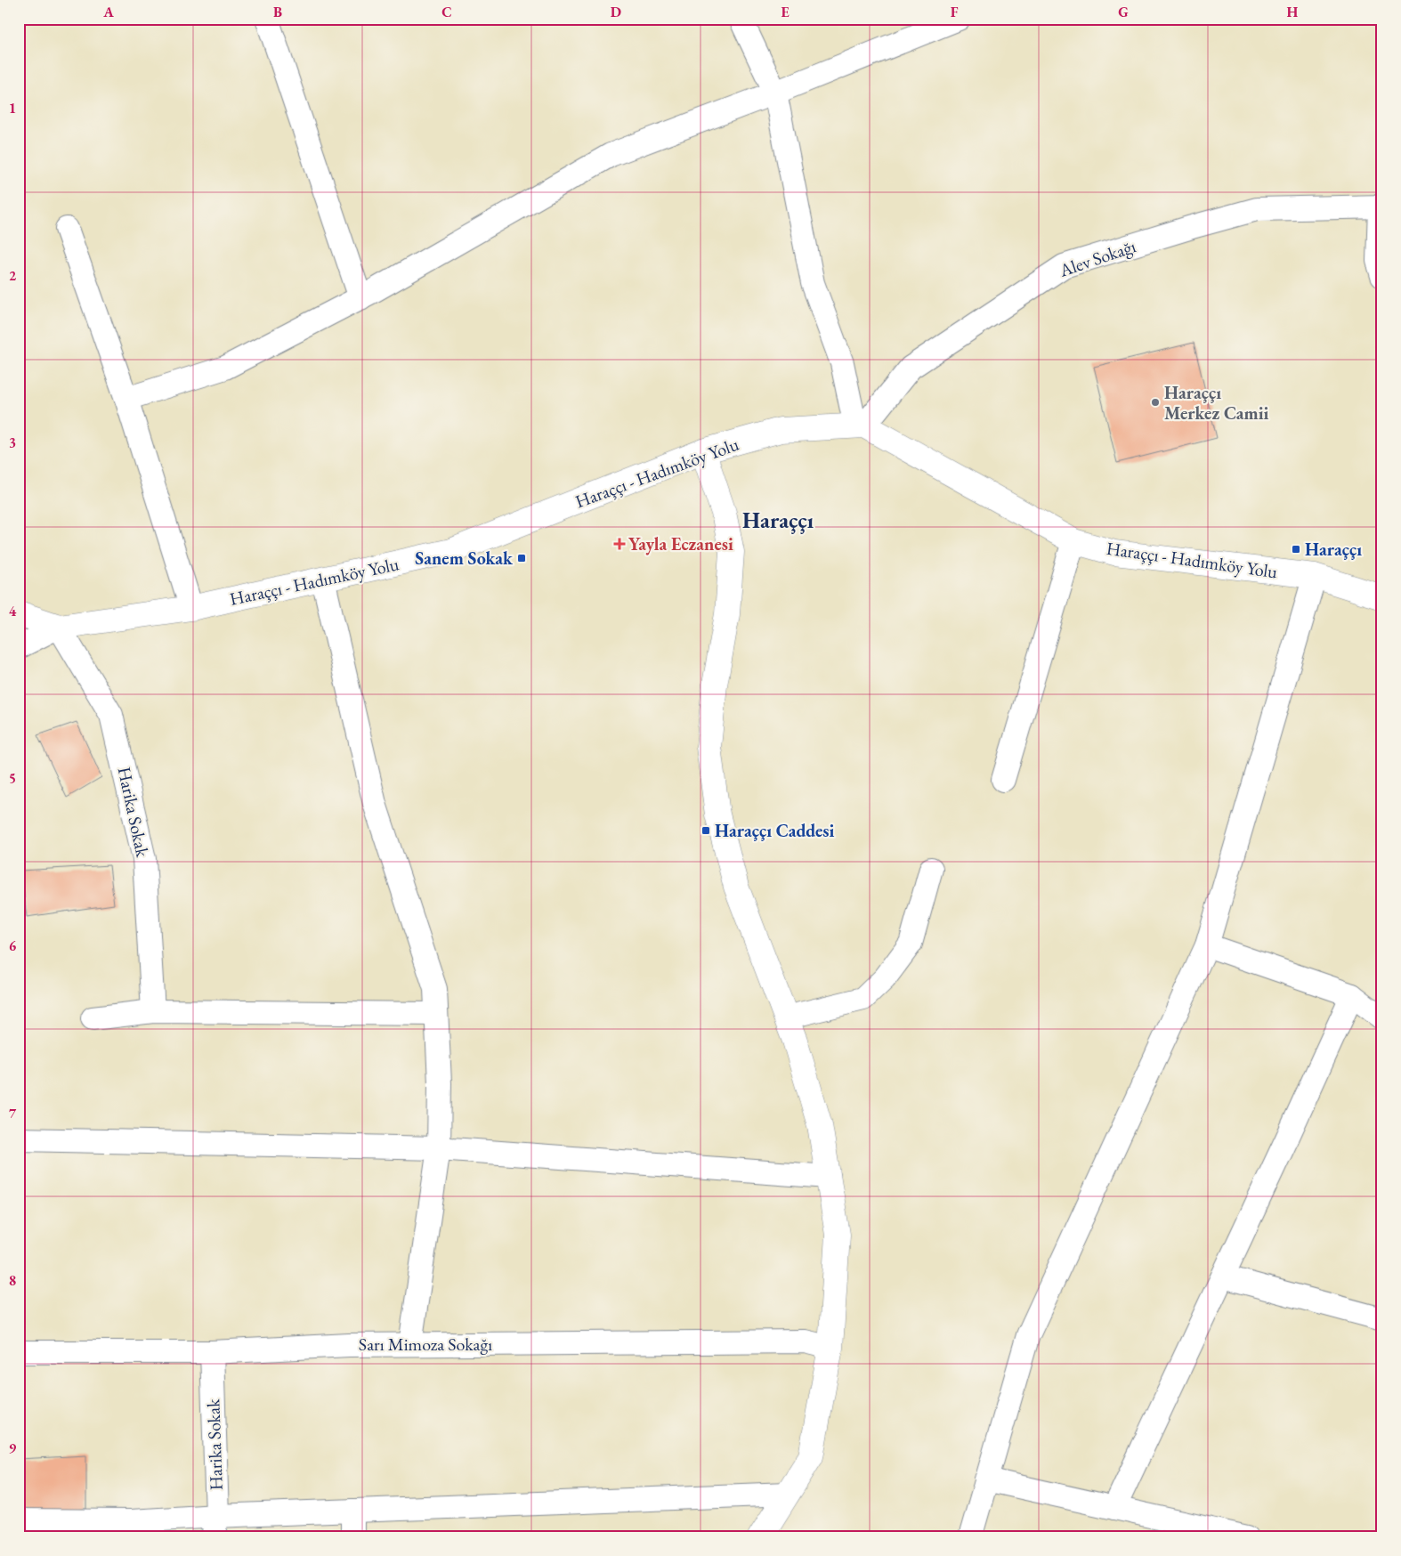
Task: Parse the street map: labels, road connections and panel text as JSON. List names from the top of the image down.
{
  "streets": {
    "main road": ["Haraççı - Hadımköy Yolu"],
    "street": ["Alev Sokağı", "Harika Sokak", "Sarı Mimoza Sokağı"]
  },
  "crossings": [
    ["Alev Sokağı", "Haraççı - Hadımköy Yolu"],
    ["Haraççı - Hadımköy Yolu", "Harika Sokak"],
    ["Harika Sokak", "Sarı Mimoza Sokağı"]
  ],
  "districts": ["Haraççı"],
  "places": {
    "other": ["Haraççı Merkez Camii"],
    "health": ["Yayla Eczanesi"],
    "transit": ["Haraççı", "Sanem Sokak", "Haraççı Caddesi"]
  },
  "grid": {
    "columns": [
      "A",
      "B",
      "C",
      "D",
      "E",
      "F",
      "G",
      "H"
    ],
    "rows": [
      "1",
      "2",
      "3",
      "4",
      "5",
      "6",
      "7",
      "8",
      "9"
    ]
  }
}
